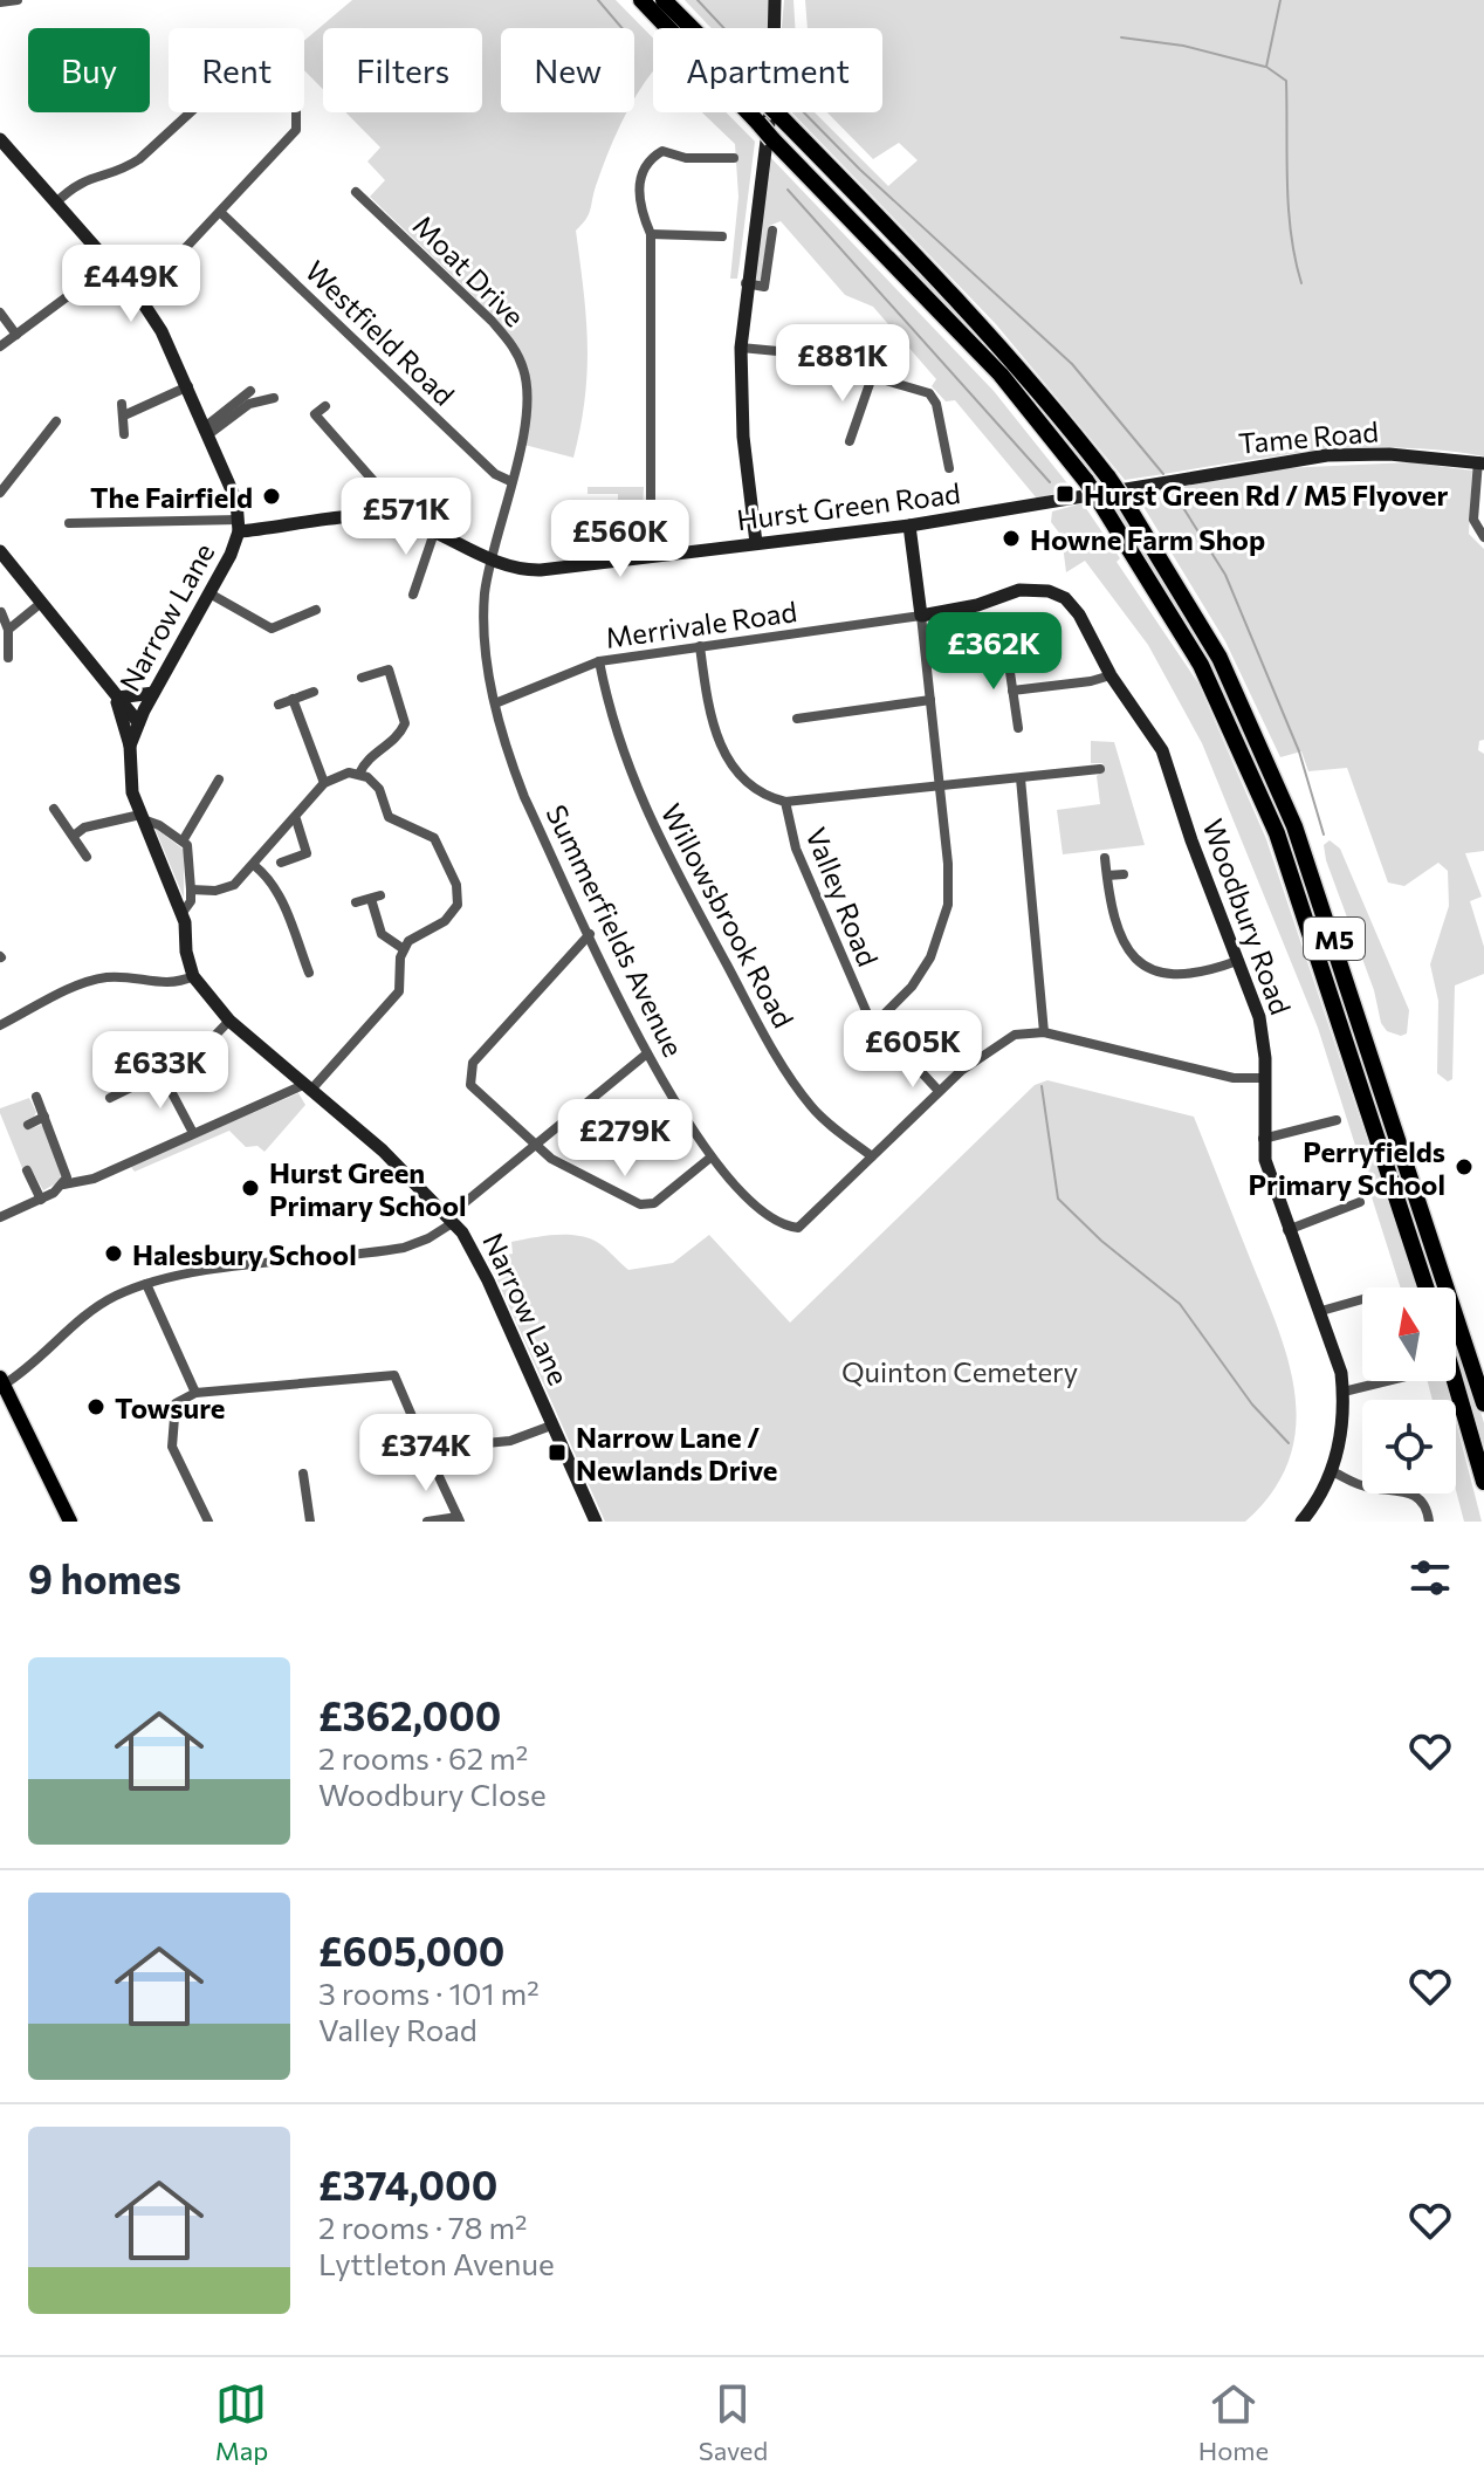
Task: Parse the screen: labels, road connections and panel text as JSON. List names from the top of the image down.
{
  "streets": {
    "highway": ["M5"],
    "street": [
      "Moat Drive",
      "Westfield Road",
      "Tame Road",
      "Hurst Green Road",
      "Narrow Lane",
      "Merrivale Road",
      "Valley Road",
      "Willowsbrook Road",
      "Woodbury Road",
      "Summerfields Avenue"
    ]
  },
  "crossings": [
    ["Moat Drive", "Westfield Road"],
    ["Moat Drive", "Hurst Green Road"],
    ["Moat Drive", "Summerfields Avenue"],
    ["Tame Road", "Hurst Green Road"],
    ["Hurst Green Road", "Narrow Lane"],
    ["Hurst Green Road", "Summerfields Avenue"],
    ["Merrivale Road", "Willowsbrook Road"],
    ["Merrivale Road", "Woodbury Road"],
    ["Merrivale Road", "Summerfields Avenue"],
    ["Valley Road", "Summerfields Avenue"],
    ["Willowsbrook Road", "Summerfields Avenue"],
    ["Woodbury Road", "Summerfields Avenue"]
  ],
  "parks": ["Quinton Cemetery"],
  "places": {
    "transit": ["Hurst Green Rd / M5 Flyover", "Narrow Lane / Newlands Drive"],
    "other": [
      "The Fairfield",
      "Howne Farm Shop",
      "Perryfields Primary School",
      "Hurst Green Primary School",
      "Halesbury School",
      "Towsure"
    ]
  },
  "north": "top",
  "page": {
    "chip": [
      "Buy",
      "Rent",
      "Filters",
      "New",
      "Apartment"
    ],
    "price": [
      "£449K",
      "£881K",
      "£571K",
      "£560K",
      "£362K",
      "£605K",
      "£633K",
      "£279K",
      "£374K"
    ],
    "heading": "9 homes",
    "list": [
      {
        "name": "£362,000",
        "note": "2 rooms · 62 m² · Woodbury Close"
      },
      {
        "name": "£605,000",
        "note": "3 rooms · 101 m² · Valley Road"
      },
      {
        "name": "£374,000",
        "note": "2 rooms · 78 m² · Lyttleton Avenue"
      }
    ],
    "tabs": ["Map", "Saved", "Home"]
  }
}
